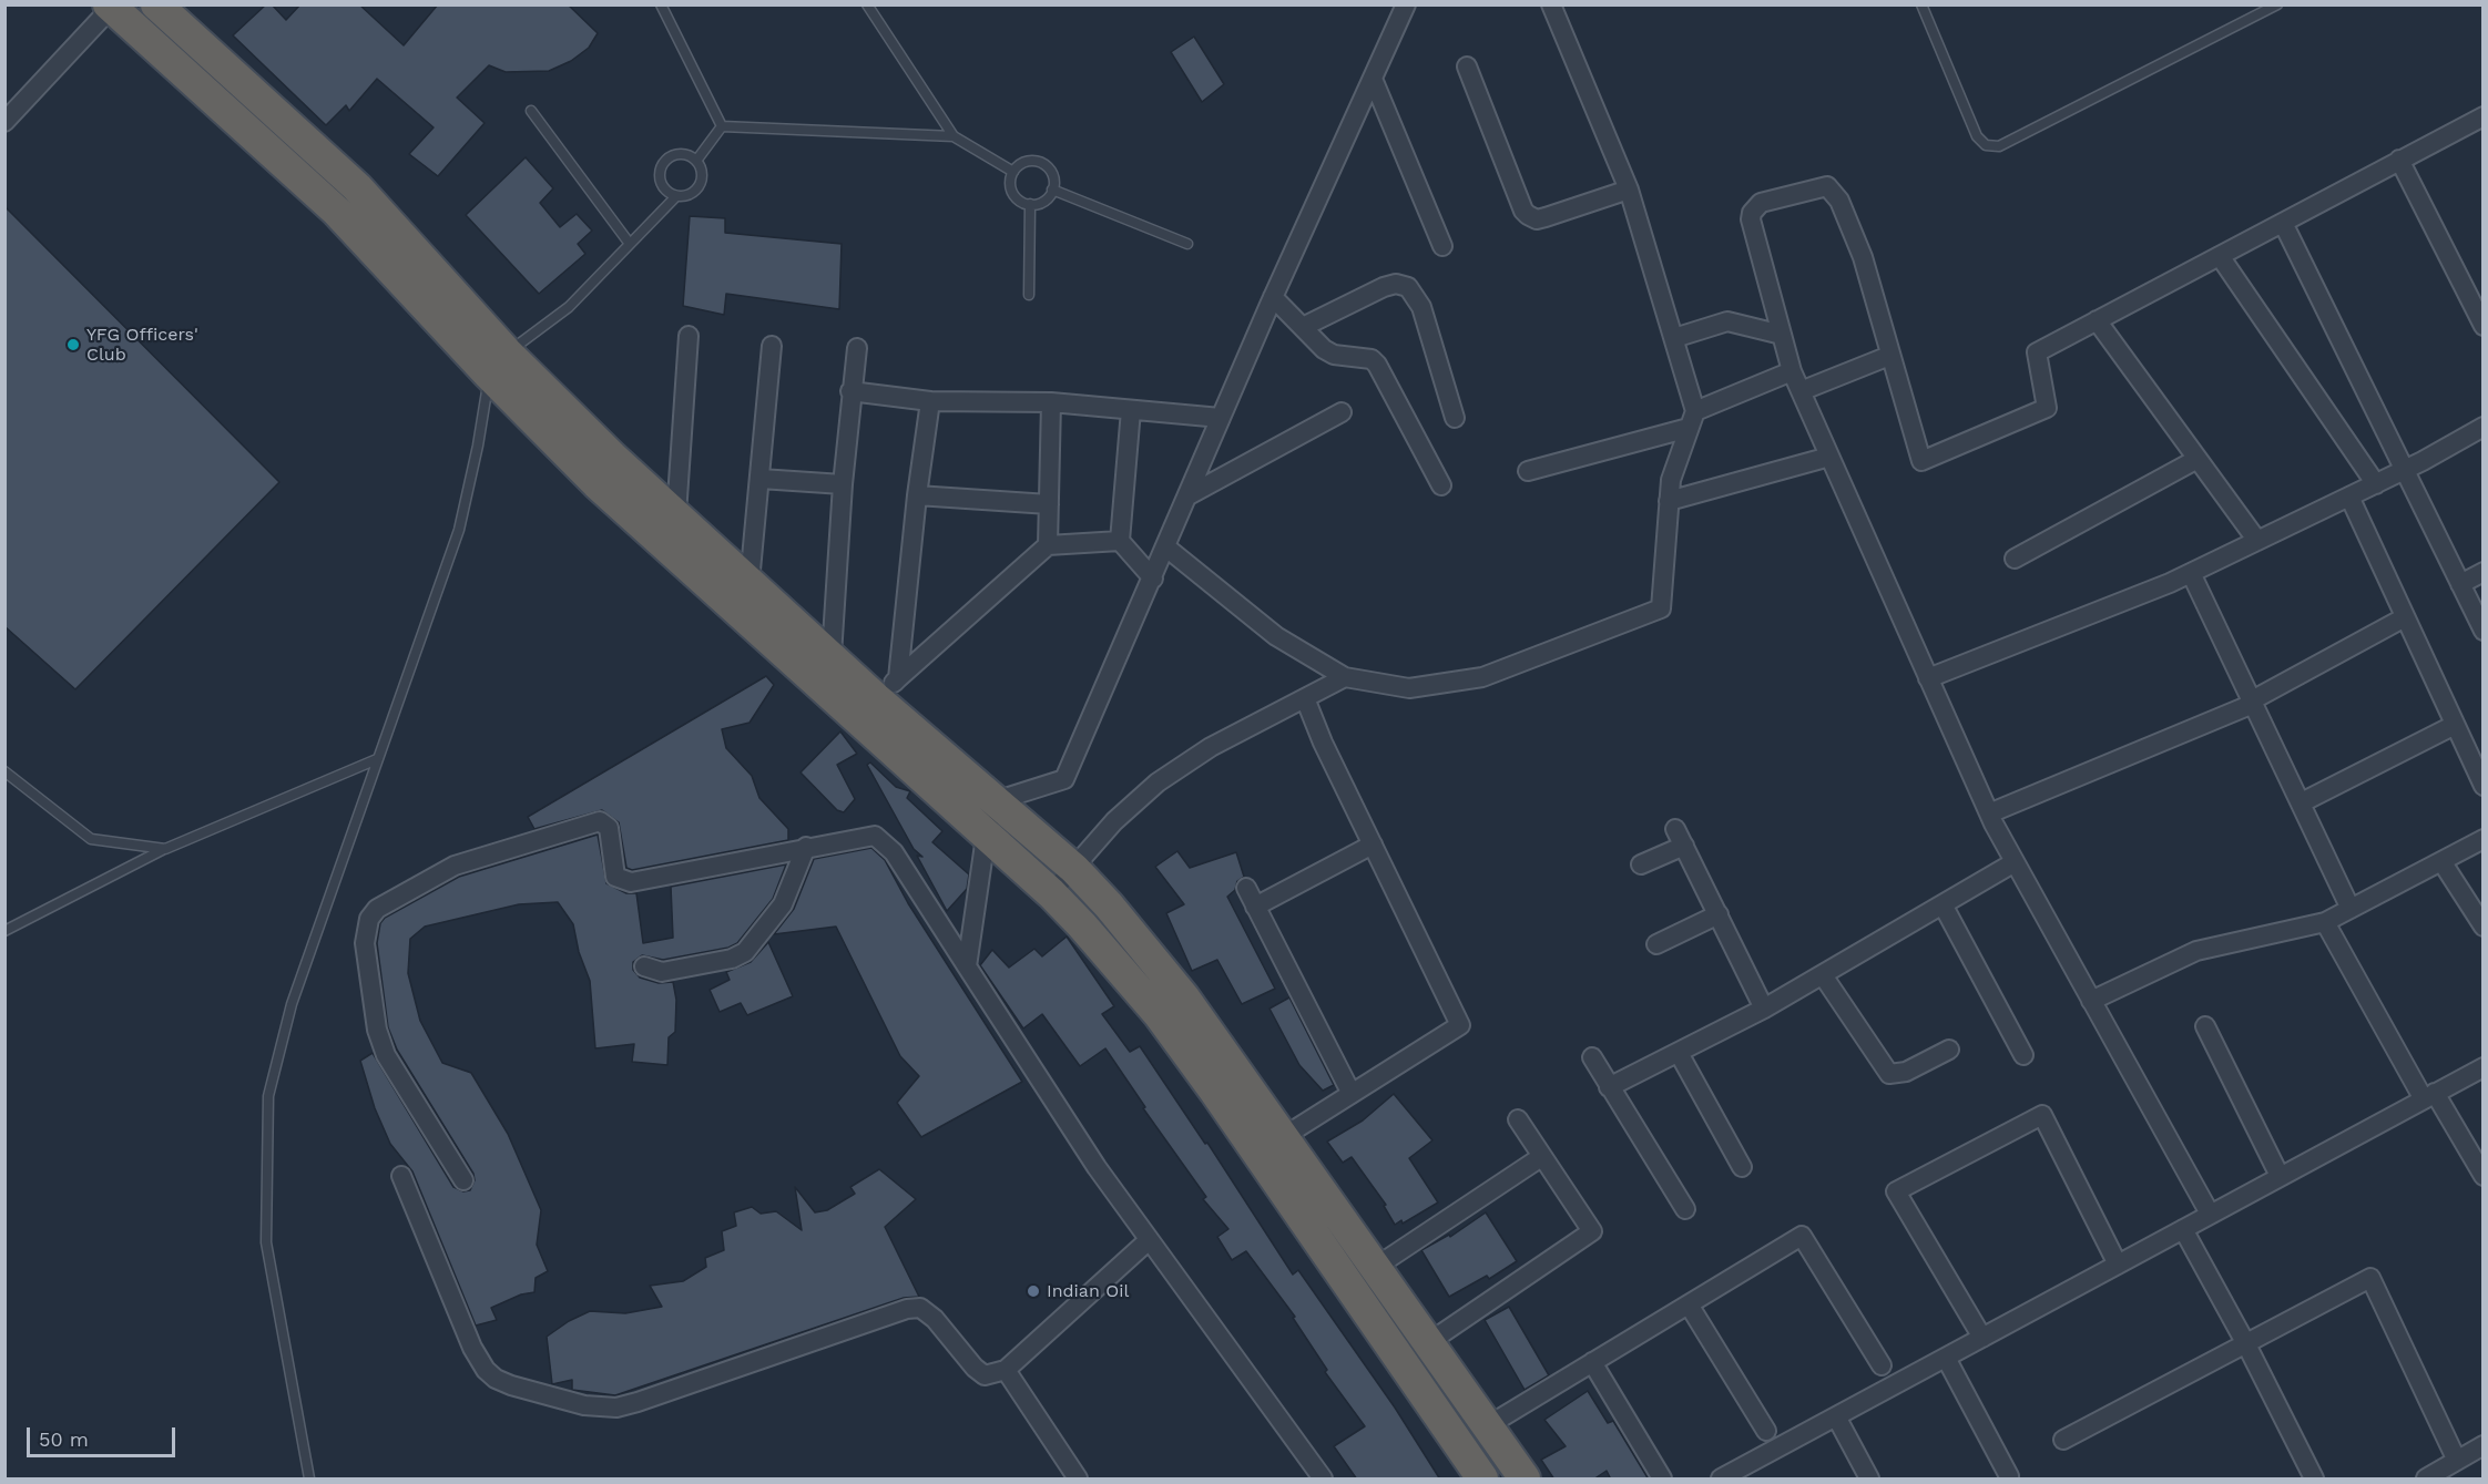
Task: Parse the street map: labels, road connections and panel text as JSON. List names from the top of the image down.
{
  "places": ["YFG Officers' Club", "Indian Oil"],
  "scale_bar": "50 m"
}
